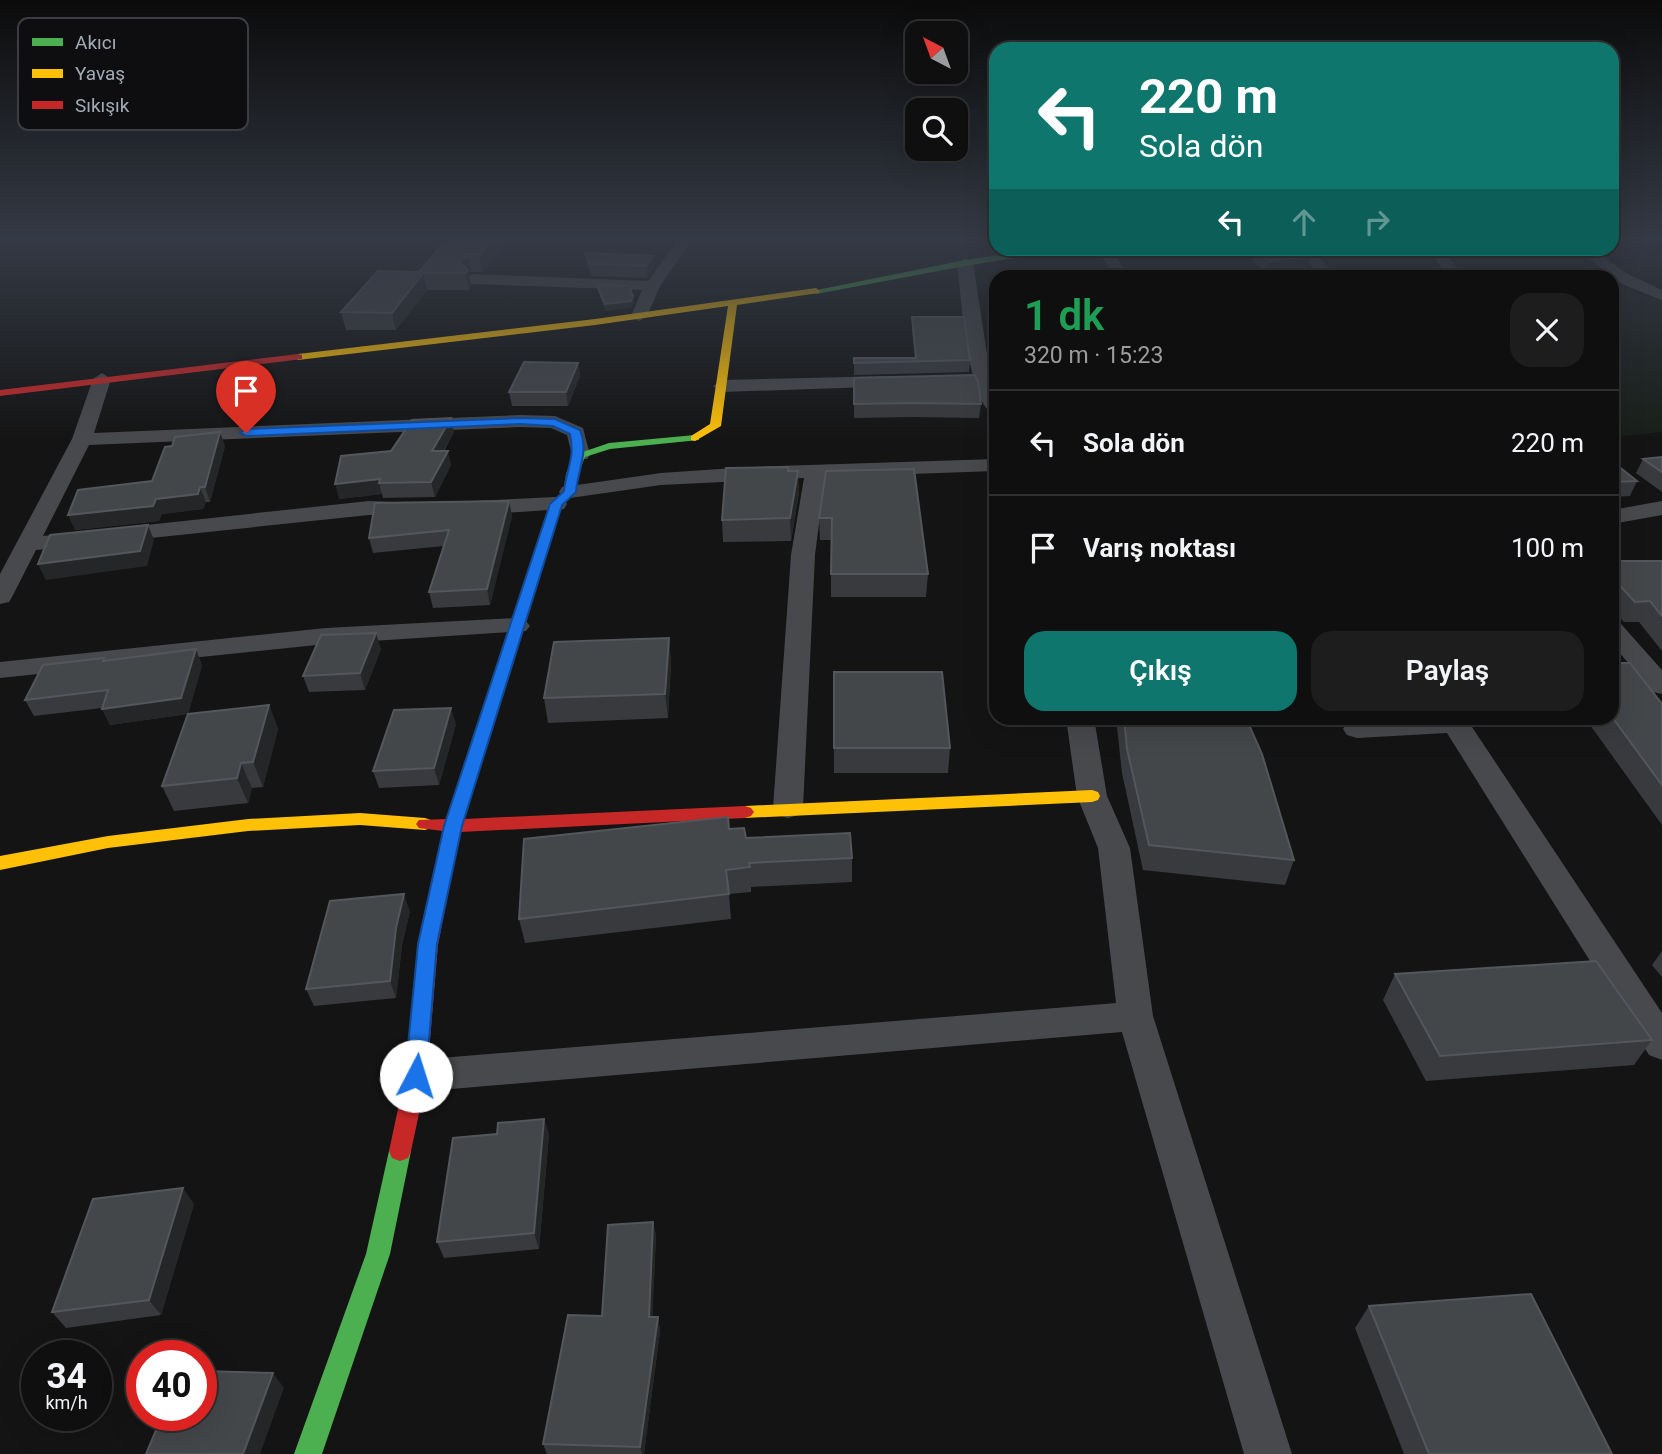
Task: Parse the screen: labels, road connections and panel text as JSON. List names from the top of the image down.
{
  "legend": ["Akıcı", "Yavaş", "Sıkışık"],
  "north": "top left",
  "page": {
    "turn": ["220 m", "Sola dön"],
    "heading": ["1 dk", "320 m · 15:23"],
    "list": [
      {
        "name": "Sola dön",
        "value": "220 m"
      },
      {
        "name": "Varış noktası",
        "value": "100 m"
      }
    ],
    "buttons": ["Çıkış", "Paylaş"],
    "speed": "34 km/h",
    "limit": "40"
  }
}
